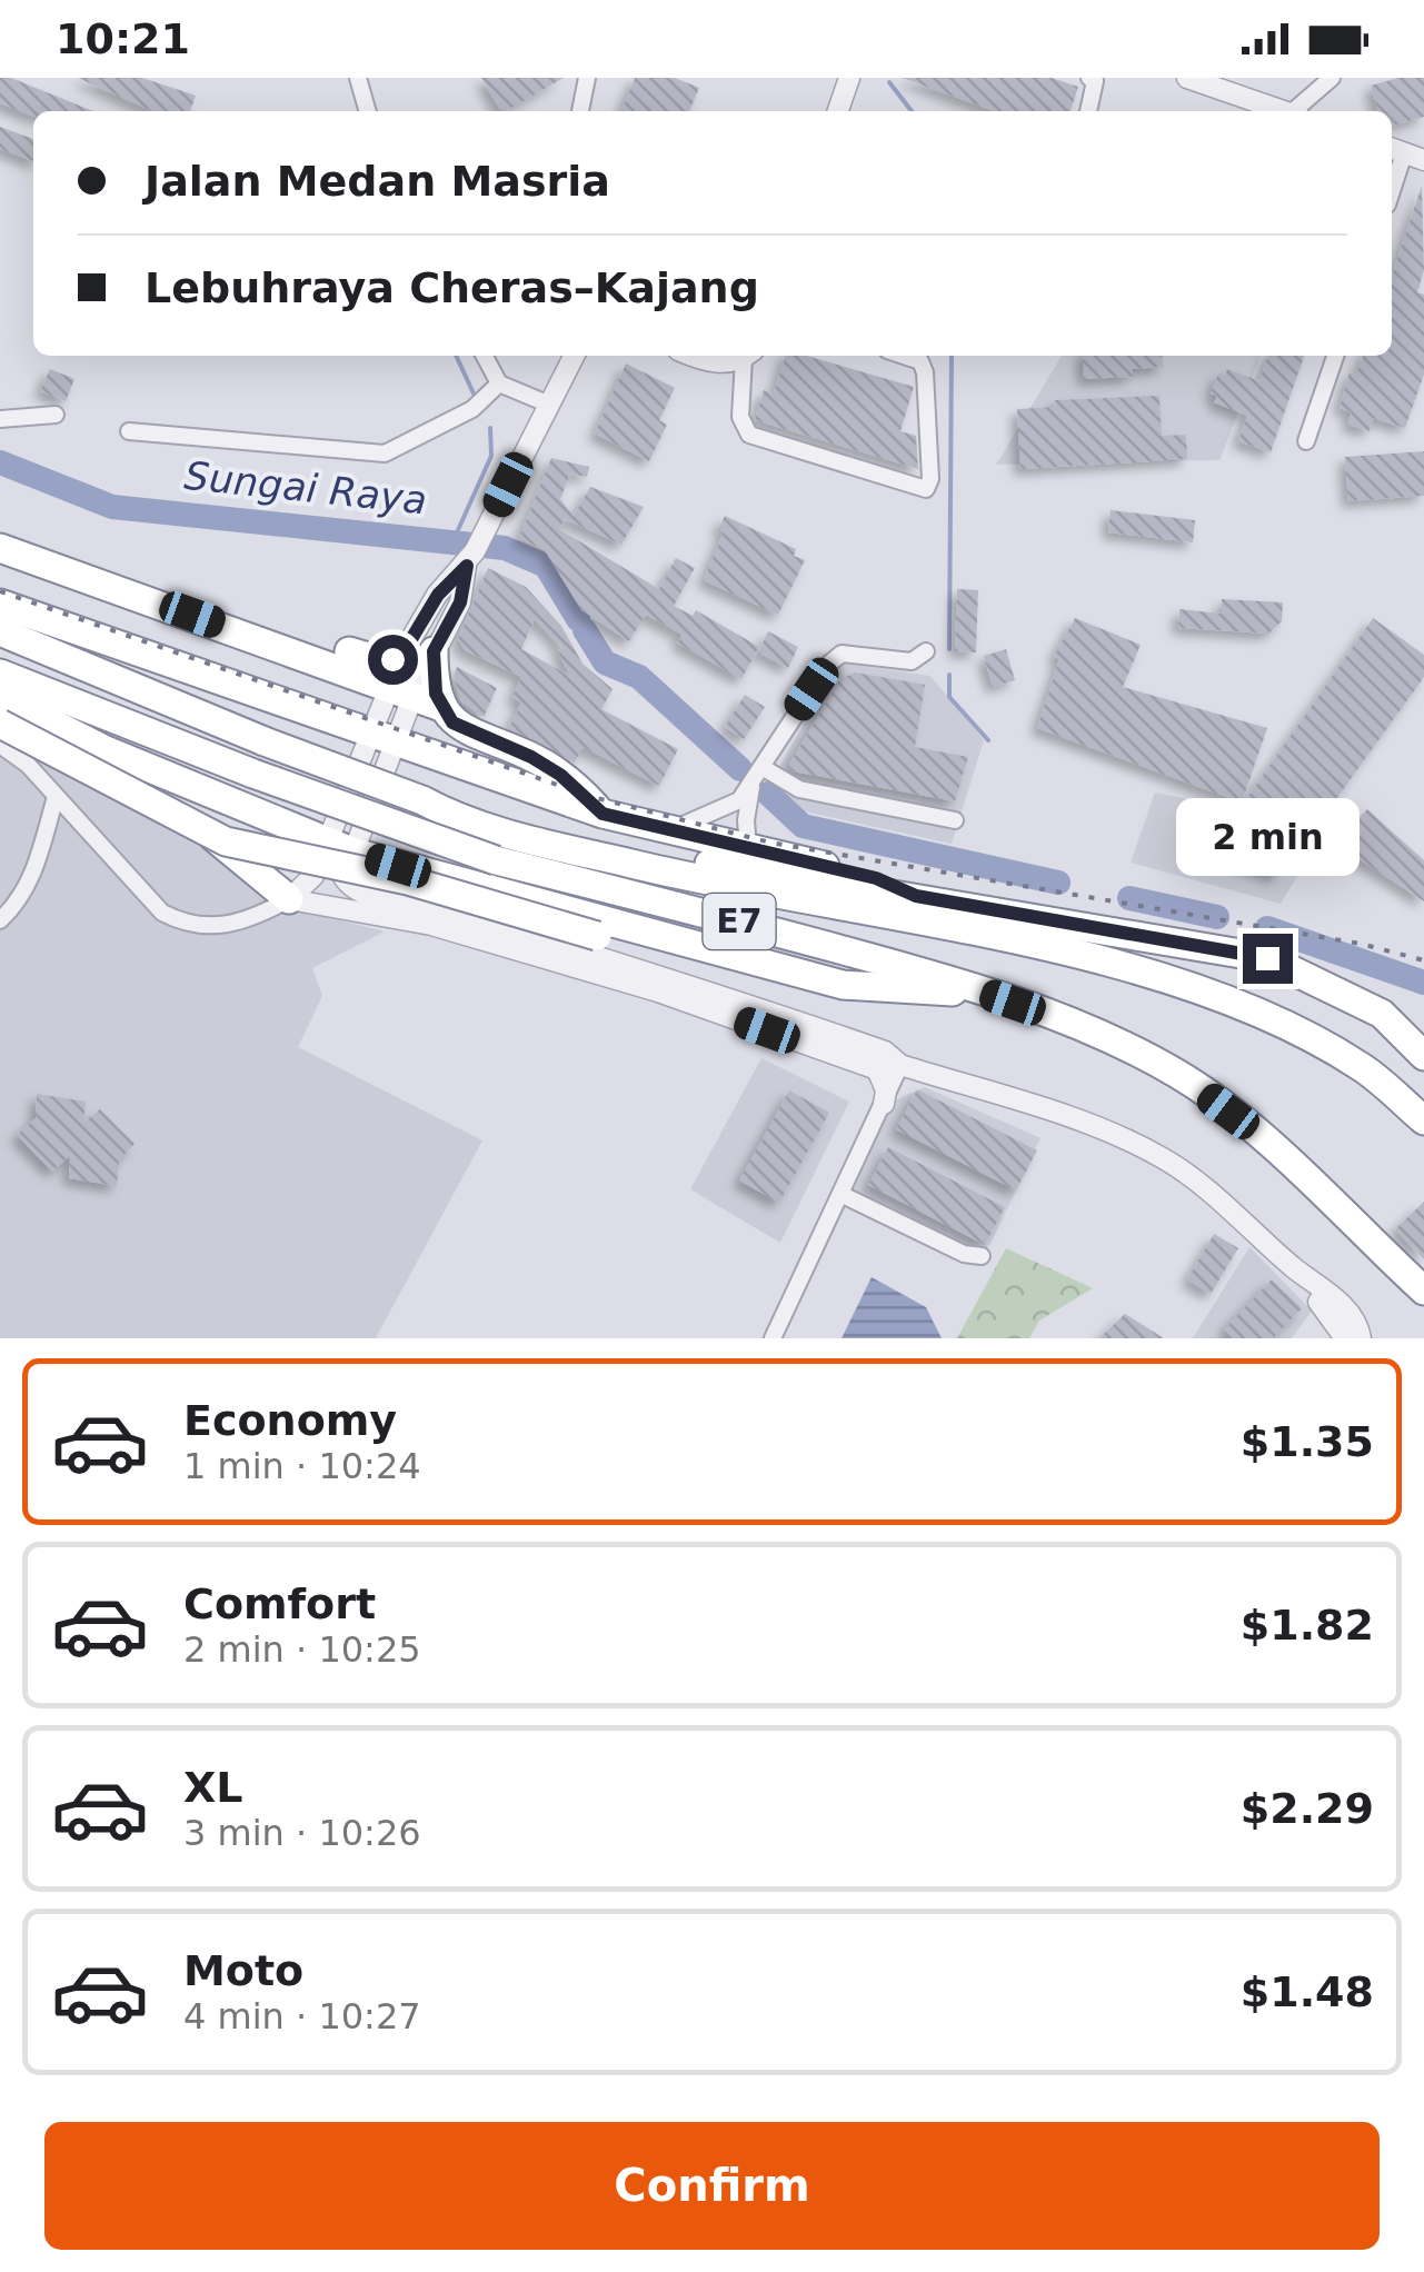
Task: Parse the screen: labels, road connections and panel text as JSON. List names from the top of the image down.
{
  "streets": {
    "highway": ["E7"]
  },
  "water": ["Sungai Raya"],
  "page": {
    "status": "10:21",
    "banner": ["Jalan Medan Masria", "Lebuhraya Cheras–Kajang"],
    "bubble": "2 min",
    "list": [
      {
        "name": "Economy",
        "note": "1 min · 10:24",
        "value": "$1.35"
      },
      {
        "name": "Comfort",
        "note": "2 min · 10:25",
        "value": "$1.82"
      },
      {
        "name": "XL",
        "note": "3 min · 10:26",
        "value": "$2.29"
      },
      {
        "name": "Moto",
        "note": "4 min · 10:27",
        "value": "$1.48"
      }
    ],
    "buttons": "Confirm"
  }
}
